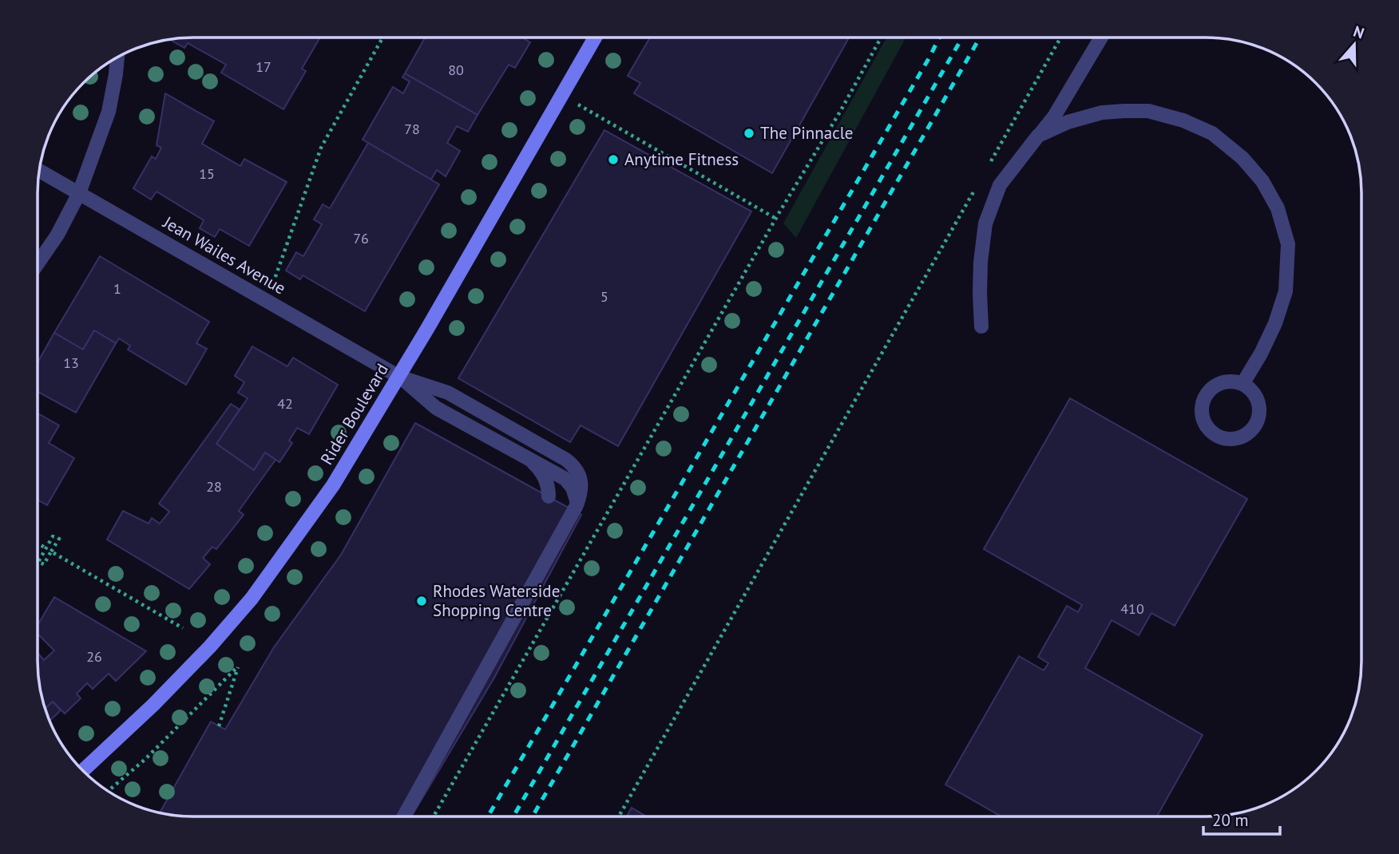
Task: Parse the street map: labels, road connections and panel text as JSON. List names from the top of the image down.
{
  "streets": {
    "street": ["Jean Wailes Avenue", "Rider Boulevard"]
  },
  "crossings": [
    ["Jean Wailes Avenue", "Rider Boulevard"]
  ],
  "places": ["The Pinnacle", "Anytime Fitness", "Rhodes Waterside Shopping Centre"],
  "house_numbers": [
    "17",
    "80",
    "78",
    "15",
    "76",
    "1",
    "5",
    "13",
    "42",
    "28",
    "410",
    "26"
  ],
  "scale_bar": "20 m",
  "north": "top"
}
